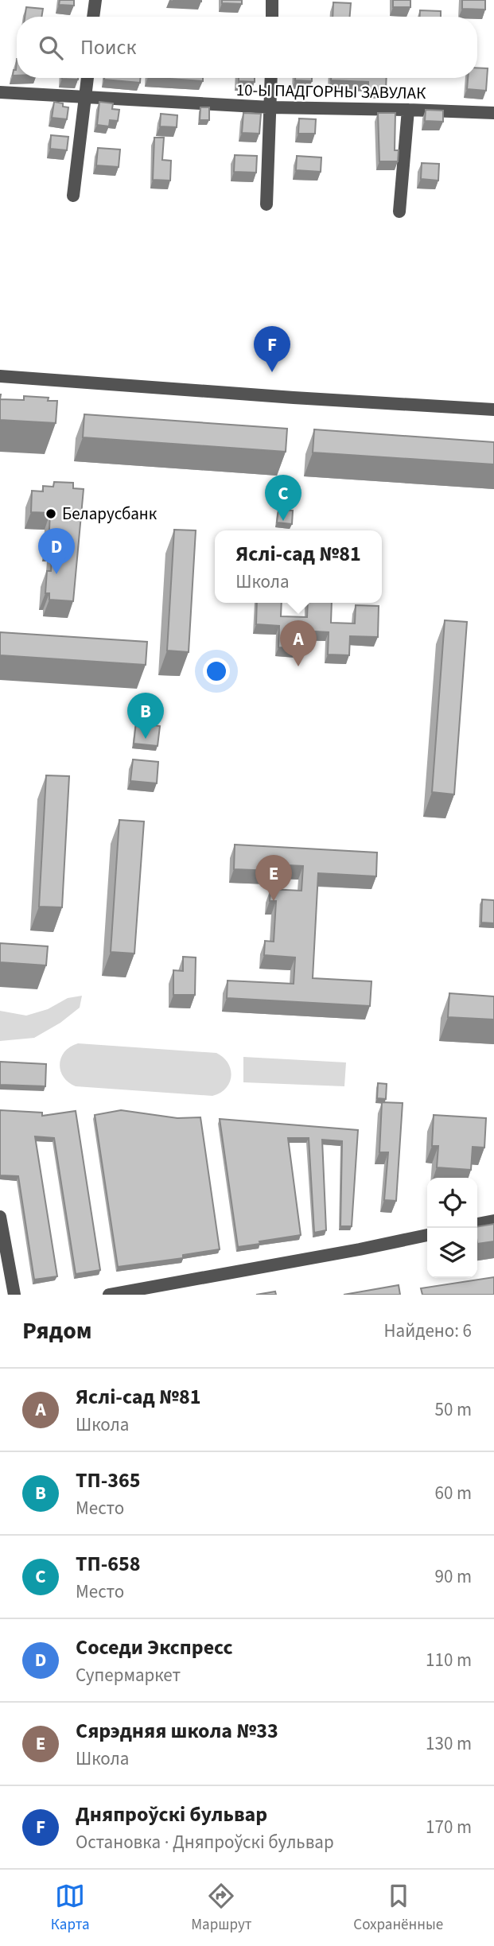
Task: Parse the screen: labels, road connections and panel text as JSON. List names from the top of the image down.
{
  "streets": {
    "street": ["10-Ы ПАДГОРНЫ ЗАВУЛАК"]
  },
  "places": ["Беларусбанк"],
  "page": {
    "search": "Поиск",
    "pins": [
      "F",
      "C",
      "D",
      "A",
      "B",
      "E"
    ],
    "popup": ["Яслі-сад №81", "Школа"],
    "heading": ["Рядом", "Найдено: 6"],
    "list": [
      {
        "mark": "A",
        "name": "Яслі-сад №81",
        "note": "Школа",
        "value": "50 m"
      },
      {
        "mark": "B",
        "name": "ТП-365",
        "note": "Место",
        "value": "60 m"
      },
      {
        "mark": "C",
        "name": "ТП-658",
        "note": "Место",
        "value": "90 m"
      },
      {
        "mark": "D",
        "name": "Соседи Экспресс",
        "note": "Супермаркет",
        "value": "110 m"
      },
      {
        "mark": "E",
        "name": "Сярэдняя школа №33",
        "note": "Школа",
        "value": "130 m"
      },
      {
        "mark": "F",
        "name": "Дняпроўскі бульвар",
        "note": "Остановка · Дняпроўскі бульвар",
        "value": "170 m"
      }
    ],
    "nav": ["Карта", "Маршрут", "Сохранённые"]
  }
}
